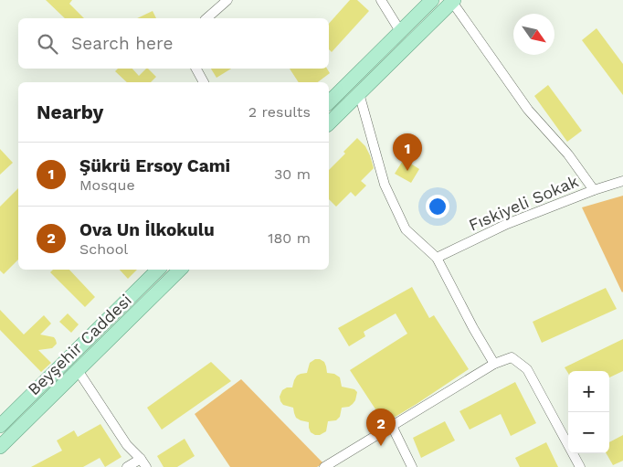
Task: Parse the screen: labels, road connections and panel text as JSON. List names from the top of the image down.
{
  "streets": {
    "main road": ["Beyşehir Caddesi"],
    "street": ["Fıskiyeli Sokak"]
  },
  "north": "bottom right",
  "page": {
    "search": "Search here",
    "heading": ["Nearby", "2 results"],
    "pins": ["1", "2"],
    "list": [
      {
        "mark": "1",
        "name": "Şükrü Ersoy Cami",
        "note": "Mosque",
        "value": "30 m"
      },
      {
        "mark": "2",
        "name": "Ova Un İlkokulu",
        "note": "School",
        "value": "180 m"
      }
    ],
    "map_buttons": ["+", "−"]
  }
}
